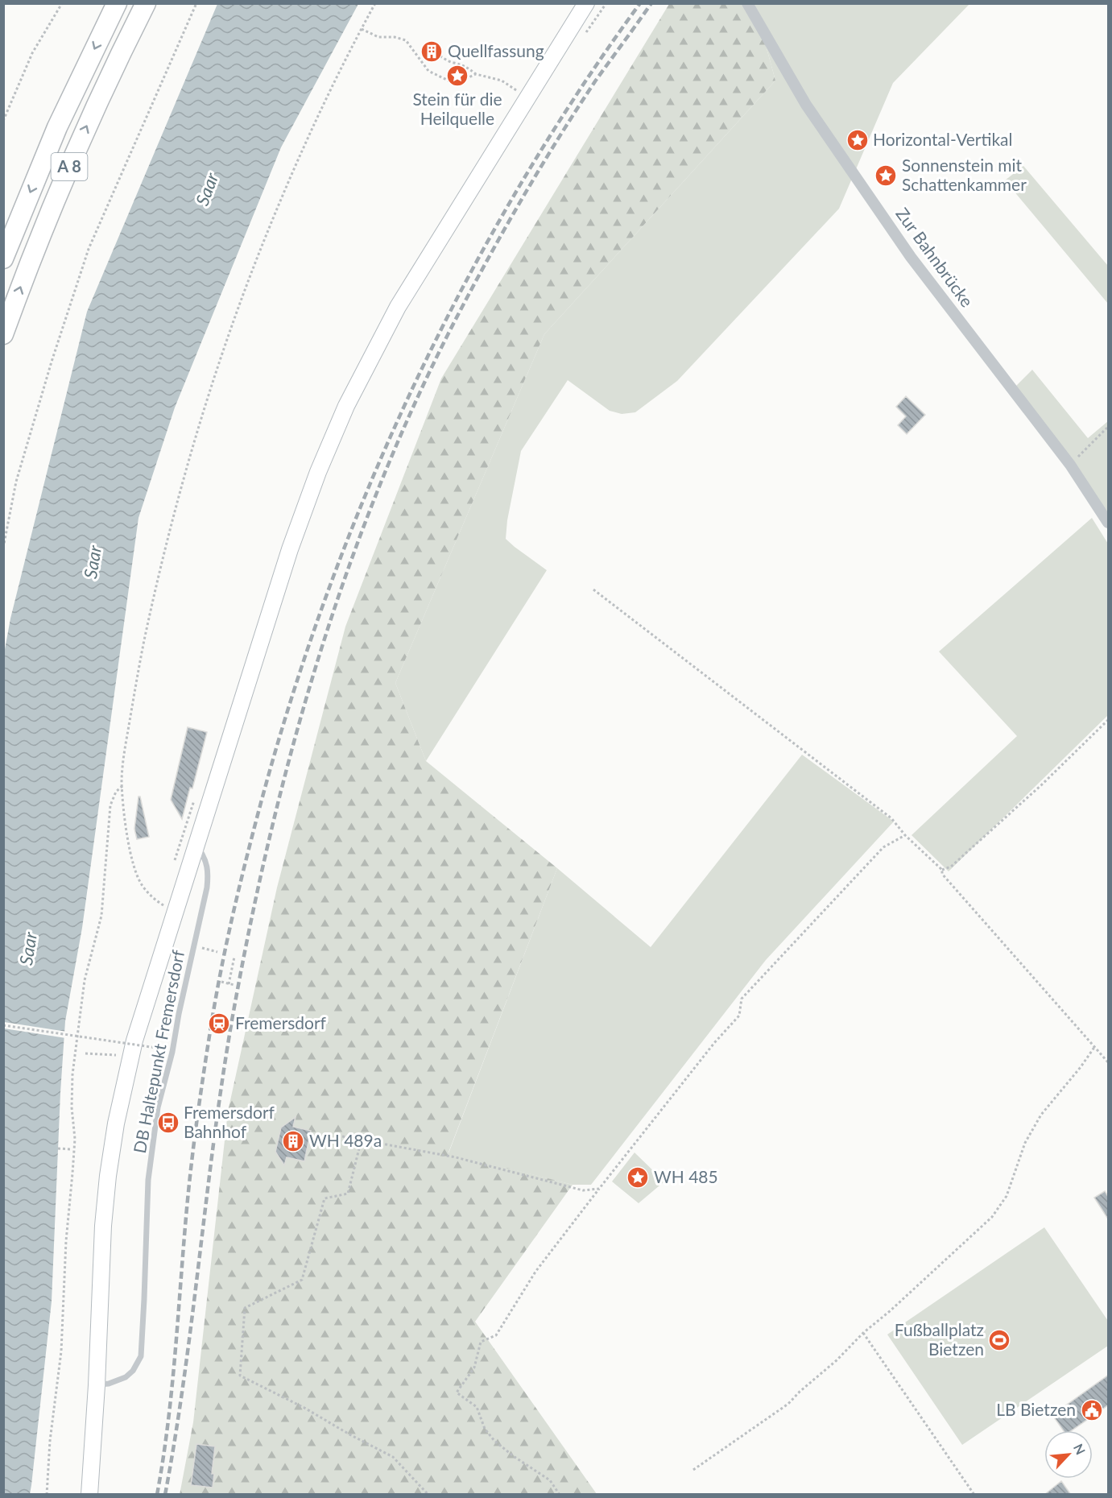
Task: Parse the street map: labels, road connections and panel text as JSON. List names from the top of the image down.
{
  "streets": {
    "highway": ["A 8"],
    "street": ["Zur Bahnbrücke"],
    "lane": ["DB Haltepunkt Fremersdorf"]
  },
  "water": ["Saar"],
  "places": {
    "building": ["Quellfassung", "WH 489a"],
    "place": [
      "Stein für die Heilquelle",
      "Horizontal-Vertikal",
      "Sonnenstein mit Schattenkammer",
      "WH 485"
    ],
    "station": ["Fremersdorf"],
    "bus stop": ["Fremersdorf Bahnhof"],
    "sports": ["Fußballplatz Bietzen"],
    "public building": ["LB Bietzen"]
  },
  "north": "top right"
}
